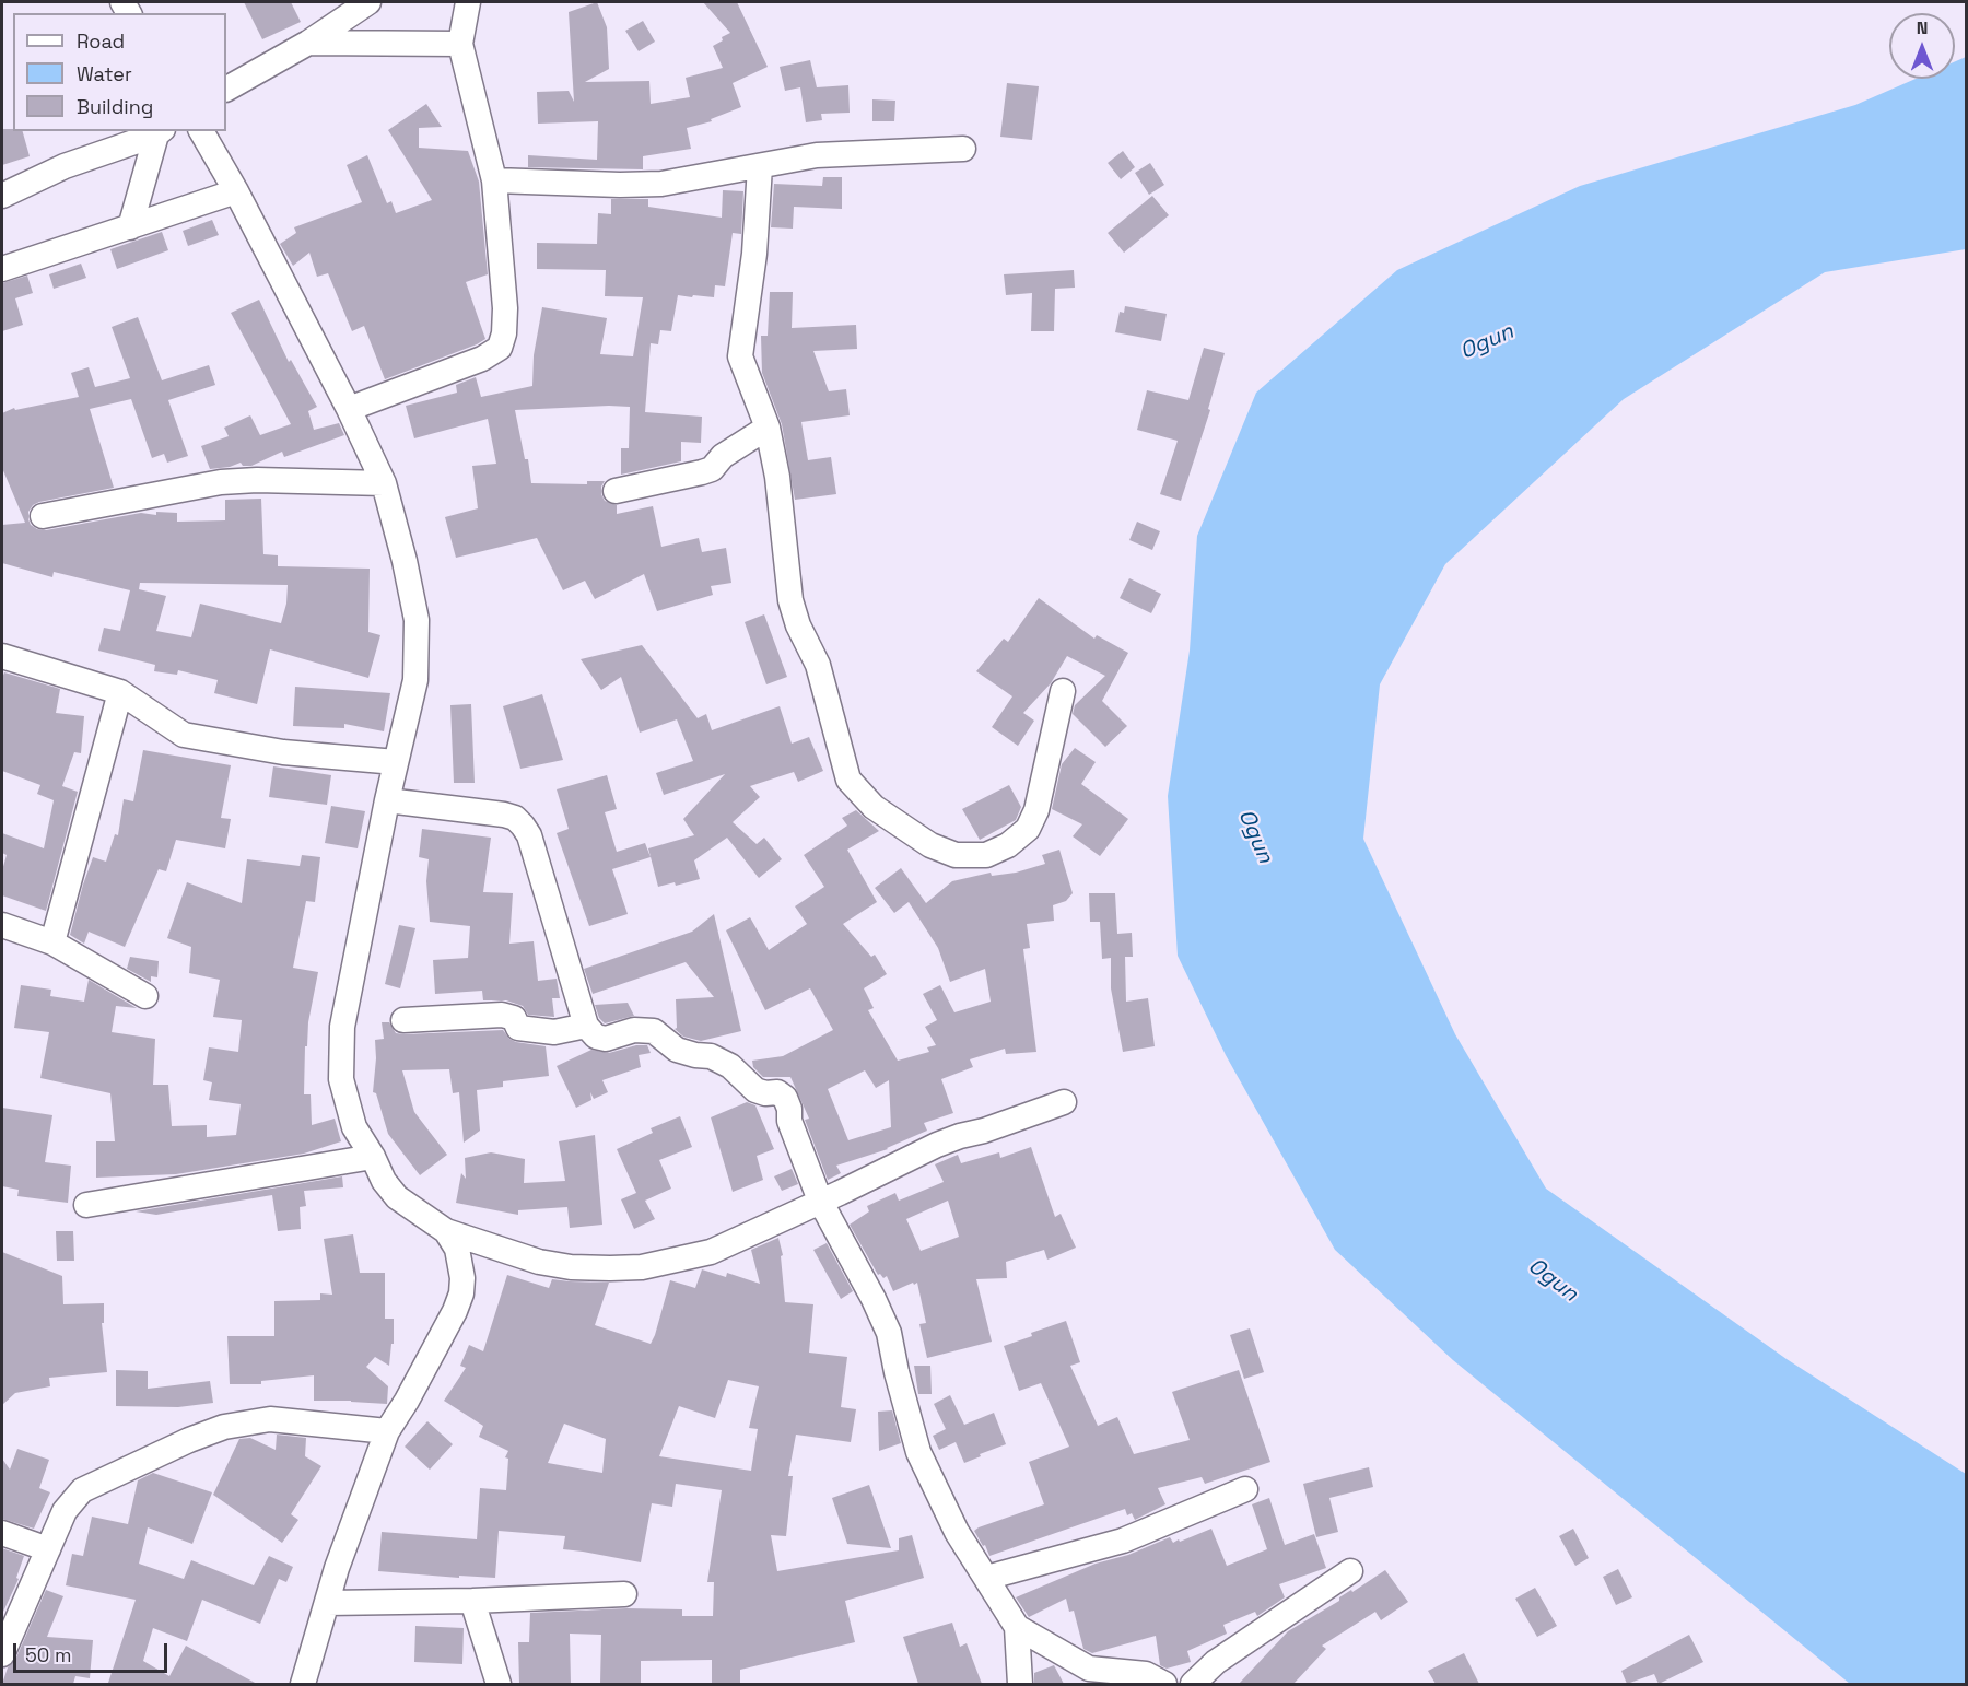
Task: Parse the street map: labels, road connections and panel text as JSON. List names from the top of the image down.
{
  "water": ["Ogun"],
  "legend": ["Road", "Water", "Building"],
  "scale_bar": "50 m",
  "north": "top"
}
